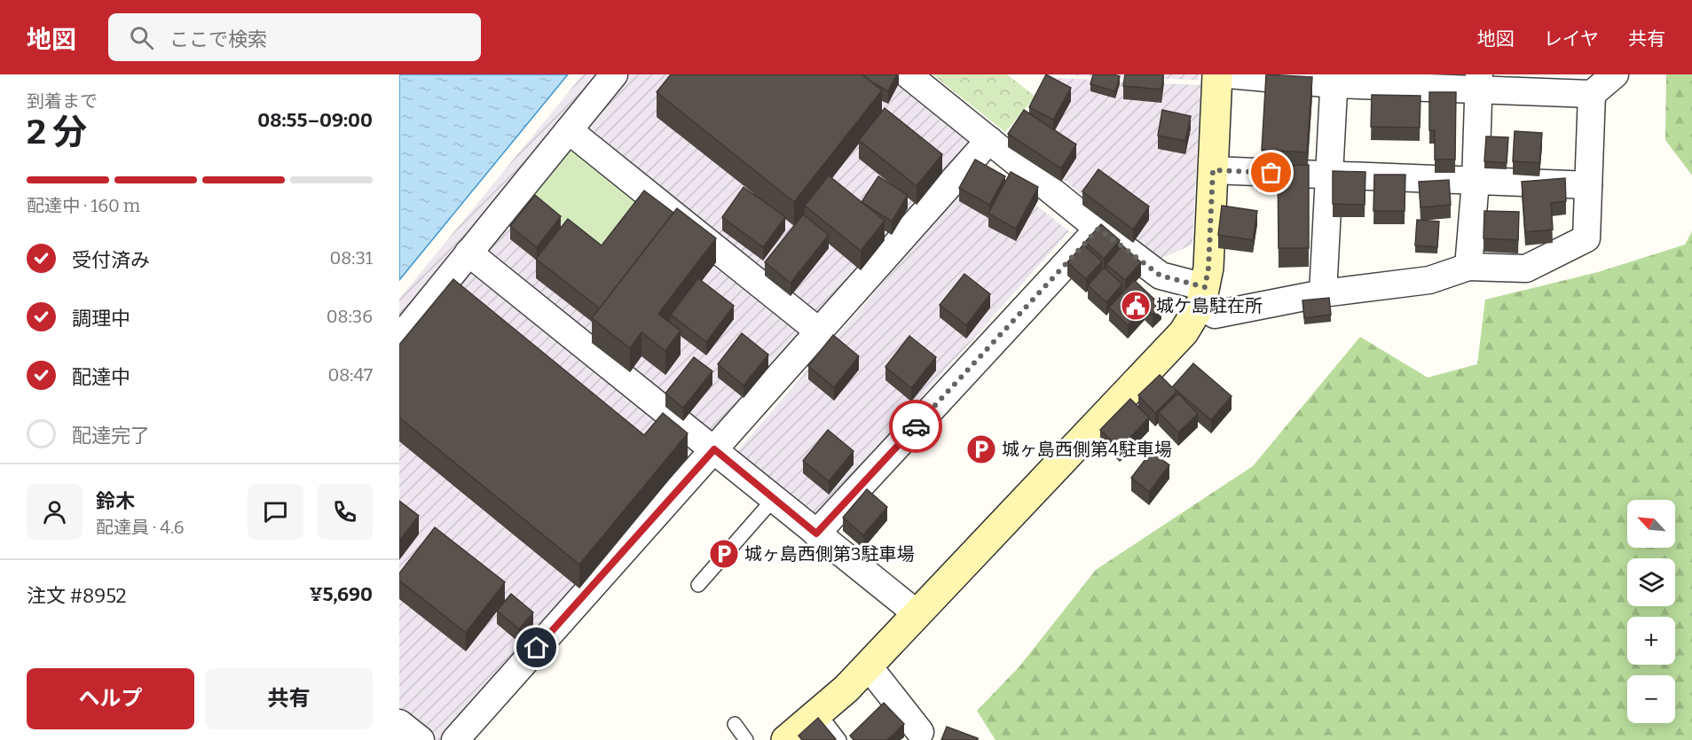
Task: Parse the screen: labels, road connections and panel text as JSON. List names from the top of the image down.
{
  "places": {
    "public building": ["城ケ島駐在所"],
    "parking": ["城ヶ島西側第4駐車場", "城ヶ島西側第3駐車場"]
  },
  "north": "top left",
  "page": {
    "header": "地図",
    "search": "ここで検索",
    "nav": ["地図", "レイヤ", "共有"],
    "heading": ["2 分", "到着まで", "08:55–09:00"],
    "panel": [
      "鈴木",
      "配達員 · 4.6",
      "注文 #8952",
      "¥5,690"
    ],
    "bar": "配達中 · 160 m",
    "list": [
      ["受付済み", "08:31"],
      ["調理中", "08:36"],
      ["配達中", "08:47"],
      "配達完了"
    ],
    "map_buttons": ["+", "−"],
    "buttons": ["ヘルプ", "共有"]
  }
}
